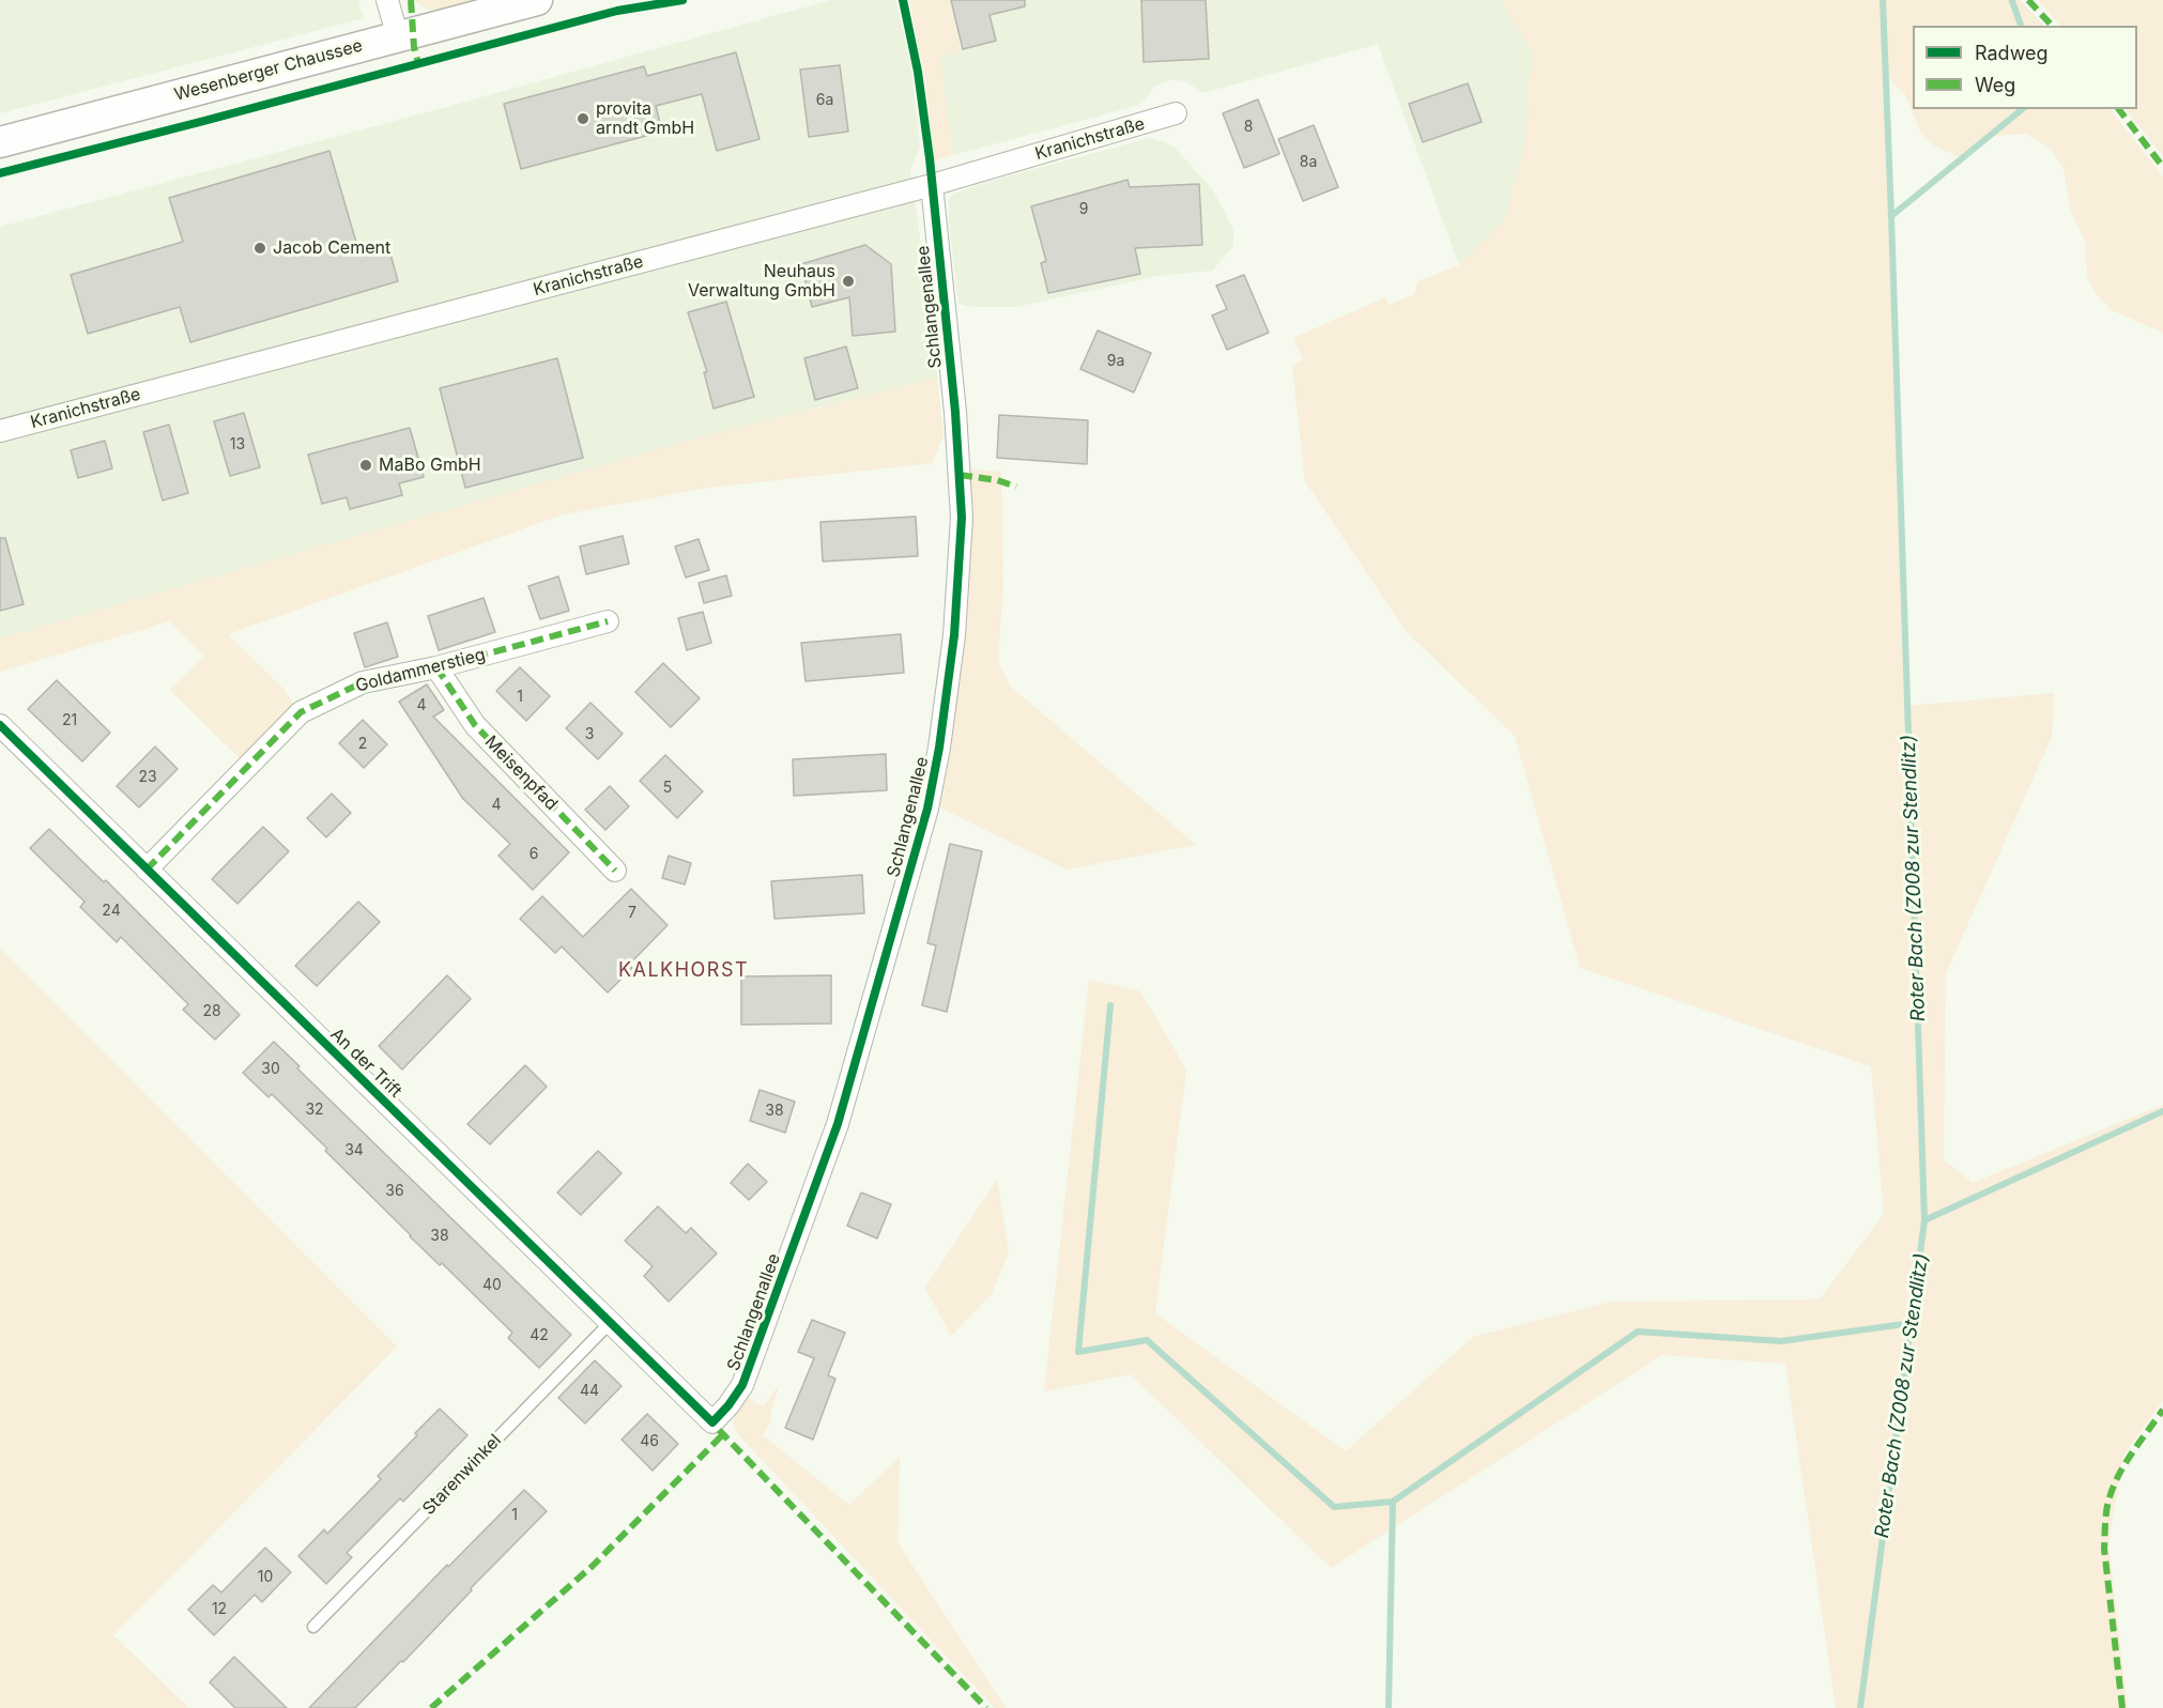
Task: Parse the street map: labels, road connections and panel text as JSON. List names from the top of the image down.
{
  "streets": {
    "main road": ["Wesenberger Chaussee"],
    "street": [
      "Kranichstraße",
      "Schlangenallee",
      "Goldammerstieg",
      "Meisenpfad",
      "An der Trift"
    ],
    "lane": ["Starenwinkel"]
  },
  "crossings": [
    ["Kranichstraße", "Schlangenallee"],
    ["Schlangenallee", "An der Trift"],
    ["Goldammerstieg", "Meisenpfad"],
    ["Goldammerstieg", "An der Trift"],
    ["An der Trift", "Starenwinkel"]
  ],
  "districts": ["KALKHORST"],
  "water": ["Roter Bach (Z008 zur Stendlitz)"],
  "places": [
    "provita arndt GmbH",
    "Jacob Cement",
    "Neuhaus Verwaltung GmbH",
    "MaBo GmbH"
  ],
  "house_numbers": [
    "6a",
    "8",
    "8a",
    "9",
    "9a",
    "13",
    "1",
    "4",
    "21",
    "3",
    "2",
    "23",
    "5",
    "4",
    "6",
    "24",
    "7",
    "28",
    "30",
    "32",
    "38",
    "34",
    "36",
    "38",
    "40",
    "42",
    "44",
    "46",
    "1",
    "10",
    "12"
  ],
  "legend": ["Radweg", "Weg"]
}
